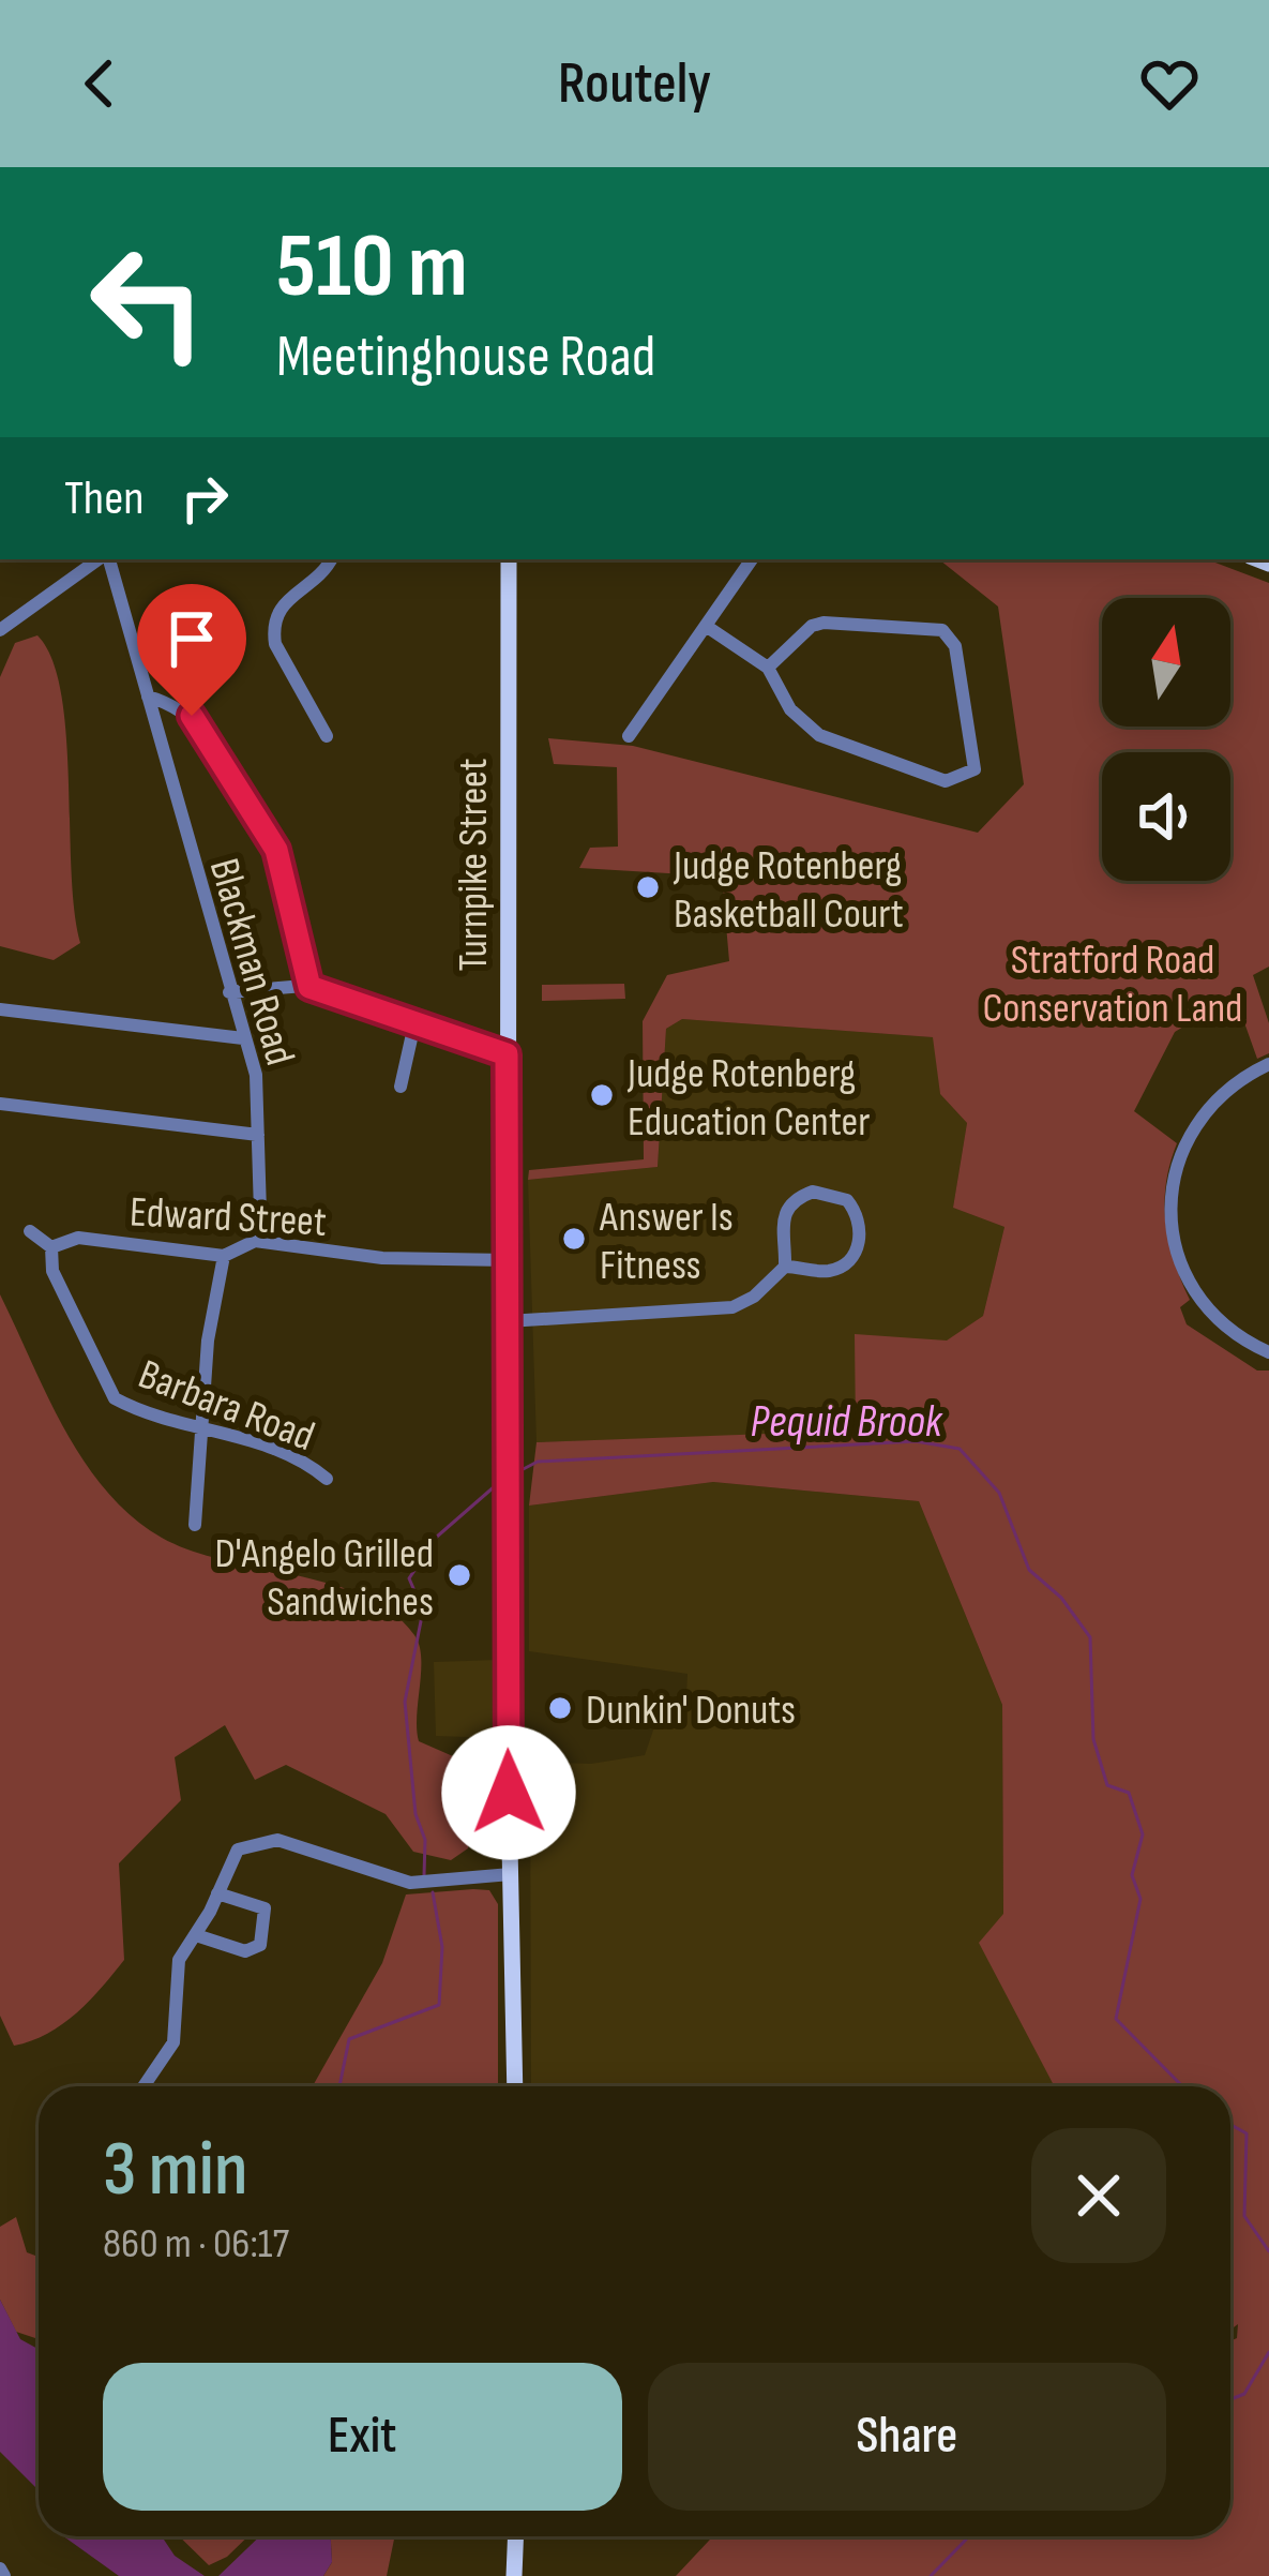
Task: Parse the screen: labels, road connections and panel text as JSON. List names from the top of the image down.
{
  "streets": {
    "main road": ["Turnpike Street"],
    "street": ["Blackman Road", "Edward Street", "Barbara Road"]
  },
  "crossings": [
    ["Turnpike Street", "Edward Street"],
    ["Blackman Road", "Edward Street"],
    ["Edward Street", "Barbara Road"]
  ],
  "water": ["Pequid Brook"],
  "parks": ["Stratford Road Conservation Land"],
  "places": [
    "Judge Rotenberg Basketball Court",
    "Judge Rotenberg Education Center",
    "Answer Is Fitness",
    "D'Angelo Grilled Sandwiches",
    "Dunkin' Donuts"
  ],
  "north": "top",
  "page": {
    "header": "Routely",
    "turn": ["510 m", "Meetinghouse Road"],
    "then": "Then",
    "heading": ["3 min", "860 m · 06:17"],
    "buttons": ["Exit", "Share"]
  }
}
